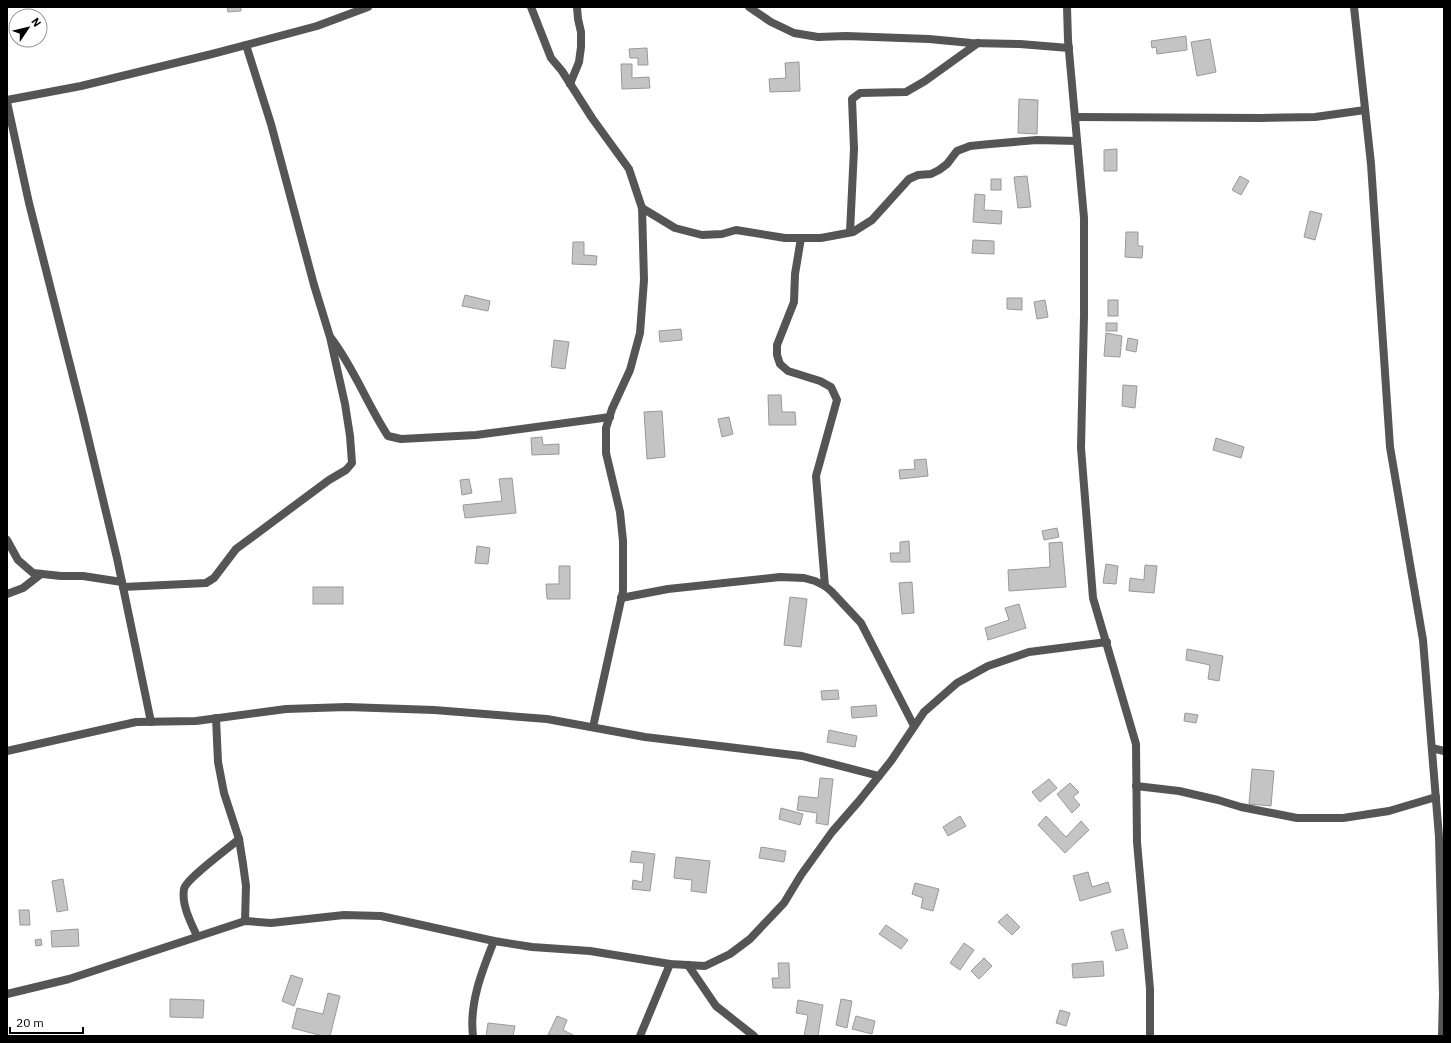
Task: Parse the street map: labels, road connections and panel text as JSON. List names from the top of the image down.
{
  "scale_bar": "20 m",
  "north": "top right"
}
